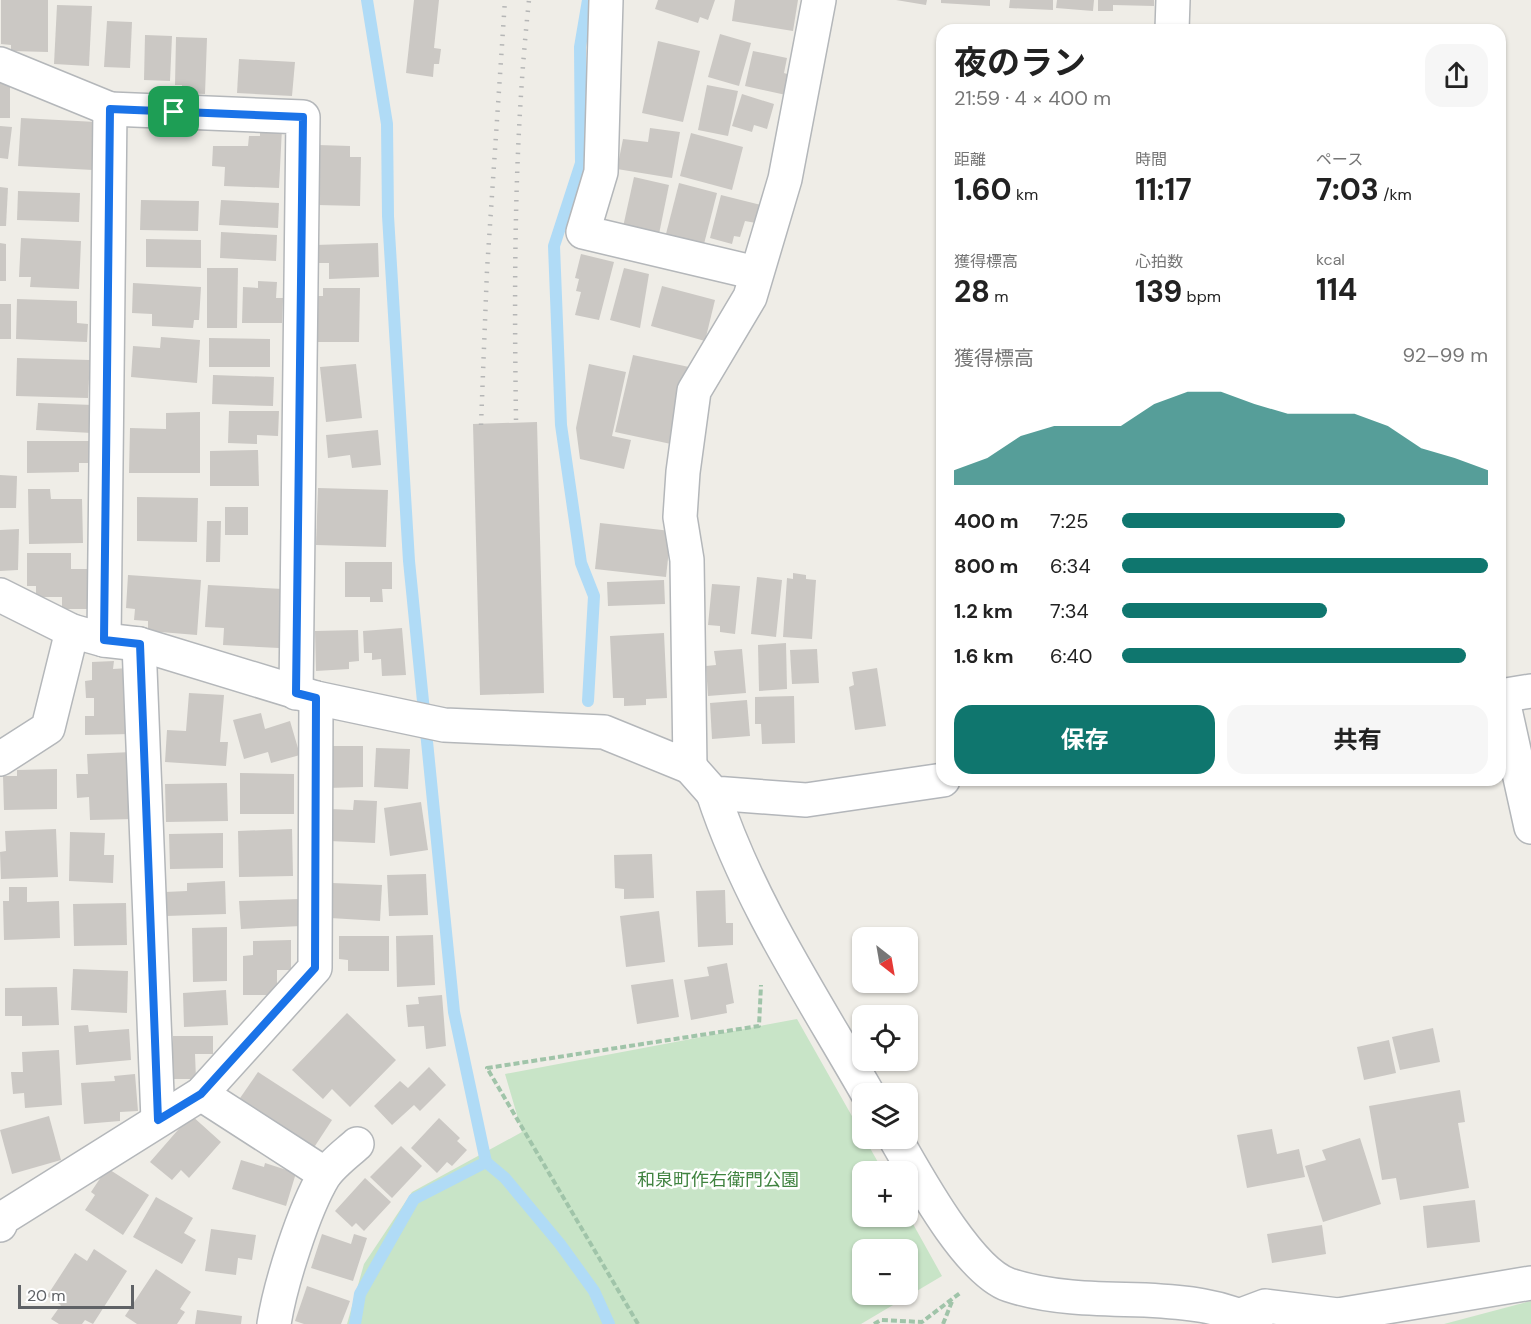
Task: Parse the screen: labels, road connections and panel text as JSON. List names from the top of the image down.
{
  "parks": ["和泉町作右衛門公園"],
  "scale_bar": "20 m",
  "north": "bottom right",
  "page": {
    "heading": ["夜のラン", "21:59 · 4 × 400 m"],
    "stats": [
      ["距離", "1.60 km"],
      ["時間", "11:17"],
      ["ペース", "7:03 /km"],
      ["獲得標高", "28 m"],
      ["心拍数", "139 bpm"],
      ["kcal", "114"]
    ],
    "chart": ["獲得標高", "92–99 m"],
    "list": [
      {
        "name": "400 m",
        "note": "7:25"
      },
      {
        "name": "800 m",
        "note": "6:34"
      },
      {
        "name": "1.2 km",
        "note": "7:34"
      },
      {
        "name": "1.6 km",
        "note": "6:40"
      }
    ],
    "buttons": ["保存", "共有"],
    "map_buttons": ["+", "−"],
    "scale": "20 m"
  }
}
